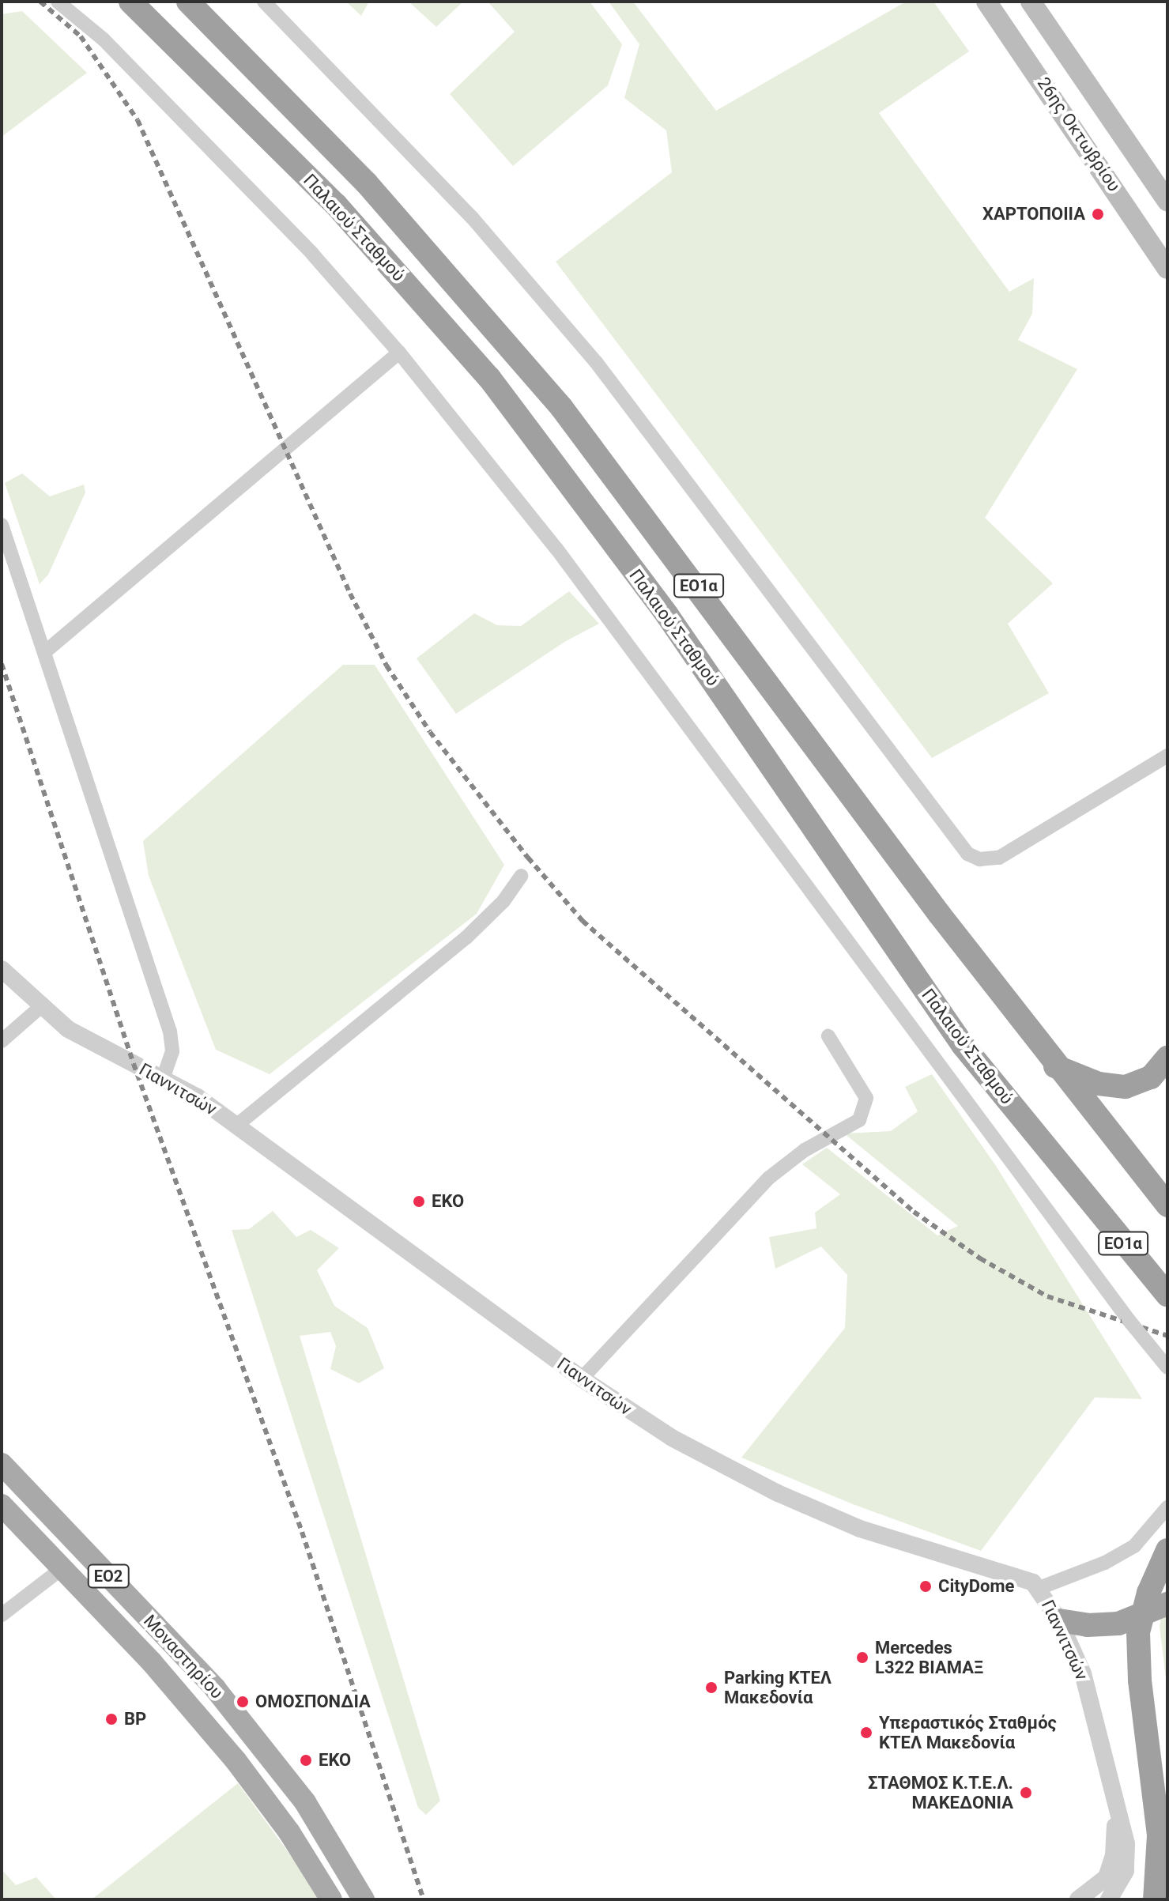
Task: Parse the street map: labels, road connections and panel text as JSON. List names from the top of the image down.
{
  "streets": {
    "highway": ["Παλαιού Σταθμού", "ΕΟ1α"],
    "main road": ["26ης Οκτωβρίου", "ΕΟ2", "Μοναστηρίου"],
    "street": ["Γιαννιτσών"]
  },
  "places": [
    "ΧΑΡΤΟΠΟΙΙΑ",
    "ΕΚΟ",
    "CityDome",
    "Mercedes L322 ΒΙΑΜΑΞ",
    "Parking ΚΤΕΛ Μακεδονία",
    "ΟΜΟΣΠΟΝΔΙΑ",
    "BP",
    "Υπεραστικός Σταθμός ΚΤΕΛ Μακεδονία",
    "EKO",
    "ΣΤΑΘΜΟΣ Κ.Τ.Ε.Λ. ΜΑΚΕΔΟΝΙΑ"
  ]
}
